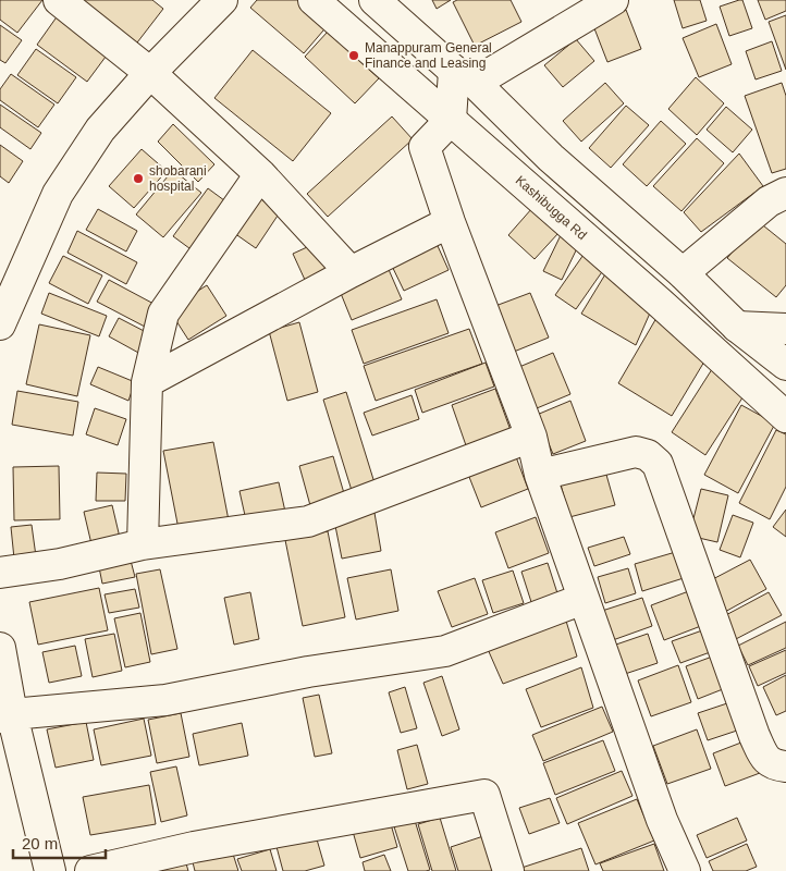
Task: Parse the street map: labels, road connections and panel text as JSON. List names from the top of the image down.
{
  "streets": {
    "street": ["Kashibugga Rd"]
  },
  "places": ["Manappuram General Finance and Leasing", "shobarani hospital"],
  "scale_bar": "20 m"
}
